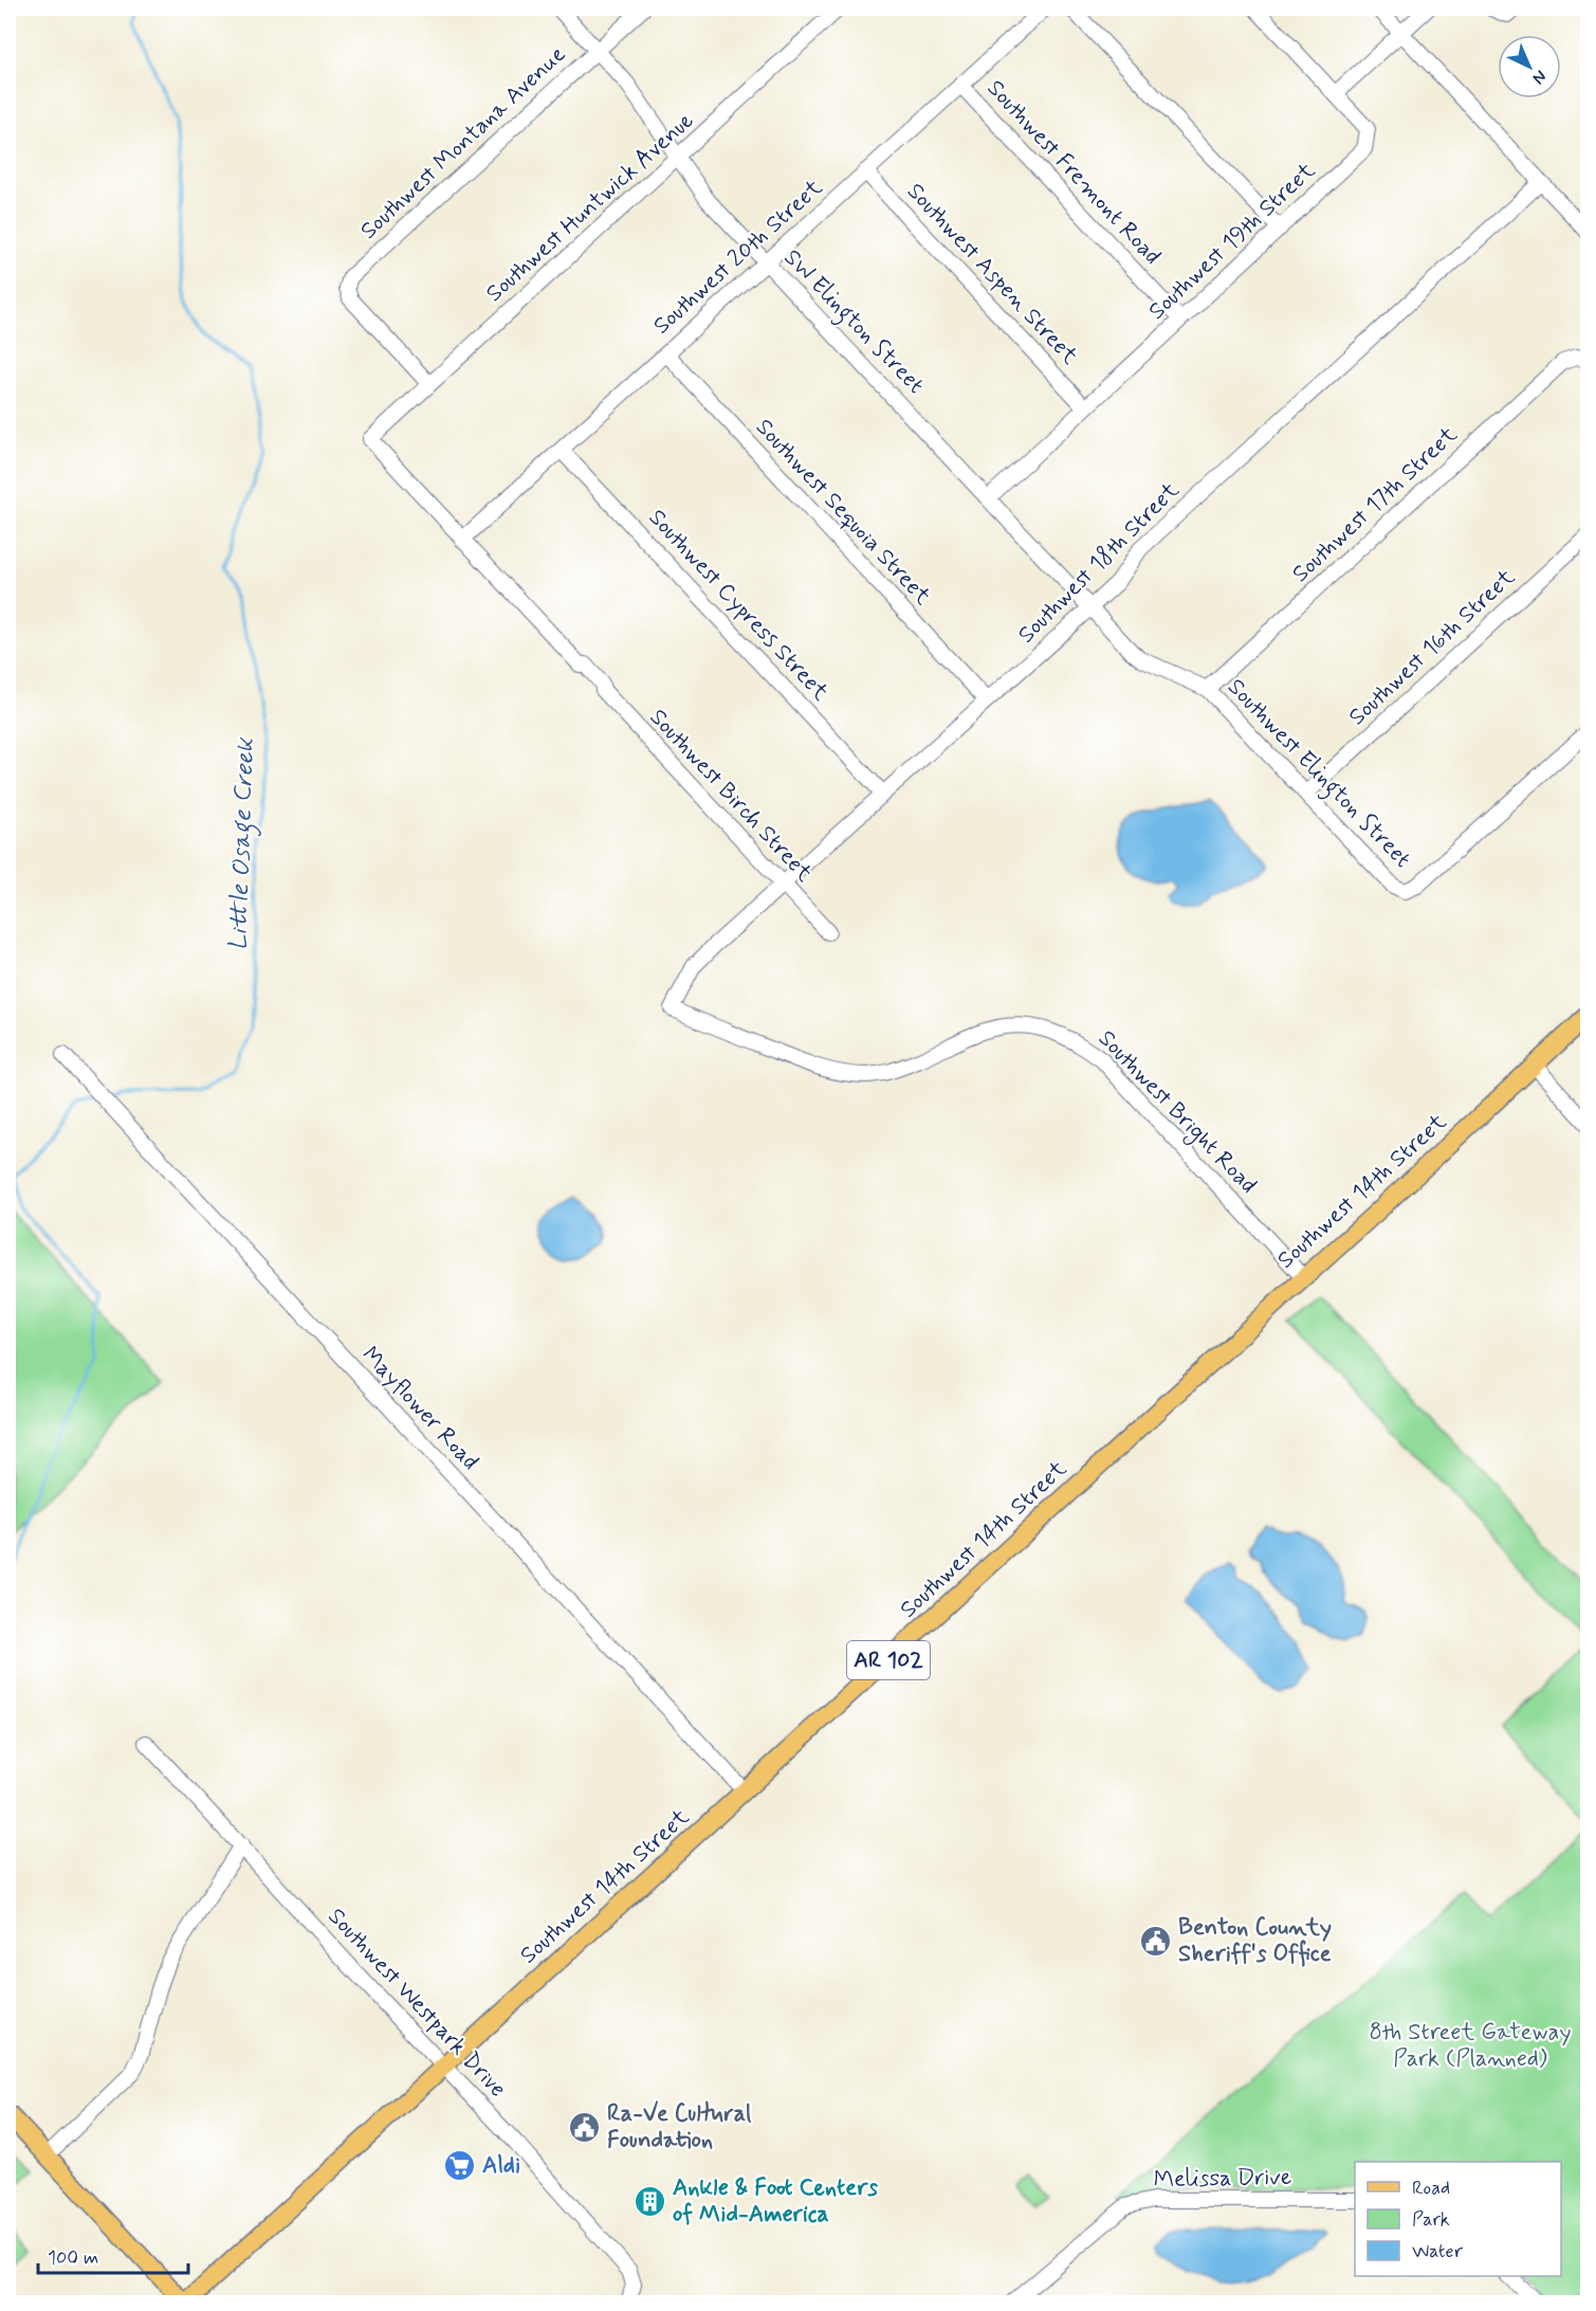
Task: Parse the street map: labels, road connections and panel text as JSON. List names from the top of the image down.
{
  "streets": {
    "main road": ["Southwest 14th Street", "AR 102"],
    "street": [
      "Southwest Montana Avenue",
      "Southwest Fremont Road",
      "Southwest Huntwick Avenue",
      "Southwest 19th Street",
      "Southwest 20th Street",
      "Southwest Aspen Street",
      "SW Elington Street",
      "Southwest 17th Street",
      "Southwest Sequoia Street",
      "Southwest 18th Street",
      "Southwest Cypress Street",
      "Southwest 16th Street",
      "Southwest Elington Street",
      "Southwest Birch Street",
      "Southwest Bright Road",
      "Mayflower Road",
      "Southwest Westpark Drive",
      "Melissa Drive"
    ]
  },
  "crossings": [
    ["Southwest Montana Avenue", "Southwest Huntwick Avenue"],
    ["Southwest Montana Avenue", "SW Elington Street"],
    ["Southwest Fremont Road", "Southwest 19th Street"],
    ["Southwest Fremont Road", "Southwest 20th Street"],
    ["Southwest Huntwick Avenue", "SW Elington Street"],
    ["Southwest Huntwick Avenue", "Southwest Birch Street"],
    ["Southwest 19th Street", "Southwest Aspen Street"],
    ["Southwest 19th Street", "SW Elington Street"],
    ["Southwest 20th Street", "Southwest Aspen Street"],
    ["Southwest 20th Street", "SW Elington Street"],
    ["Southwest 20th Street", "Southwest Sequoia Street"],
    ["Southwest 20th Street", "Southwest Cypress Street"],
    ["Southwest 20th Street", "Southwest Birch Street"],
    ["SW Elington Street", "Southwest 18th Street"],
    ["SW Elington Street", "Southwest Elington Street"],
    ["Southwest 17th Street", "Southwest Elington Street"],
    ["Southwest Sequoia Street", "Southwest 18th Street"],
    ["Southwest 18th Street", "Southwest Cypress Street"],
    ["Southwest 18th Street", "Southwest Birch Street"],
    ["Southwest 18th Street", "Southwest Bright Road"],
    ["Southwest 16th Street", "Southwest Elington Street"],
    ["Southwest Bright Road", "Southwest 14th Street"],
    ["Southwest 14th Street", "Mayflower Road"],
    ["Southwest 14th Street", "Southwest Westpark Drive"]
  ],
  "water": ["Little Osage Creek"],
  "parks": ["8th Street Gateway Park (Planned)"],
  "places": {
    "public building": ["Benton County Sheriff's Office", "Ra-Ve Cultural Foundation"],
    "supermarket": ["Aldi"],
    "building": ["Ankle & Foot Centers of Mid-America"]
  },
  "legend": ["Road", "Park", "Water"],
  "scale_bar": "100 m",
  "north": "bottom right"
}
